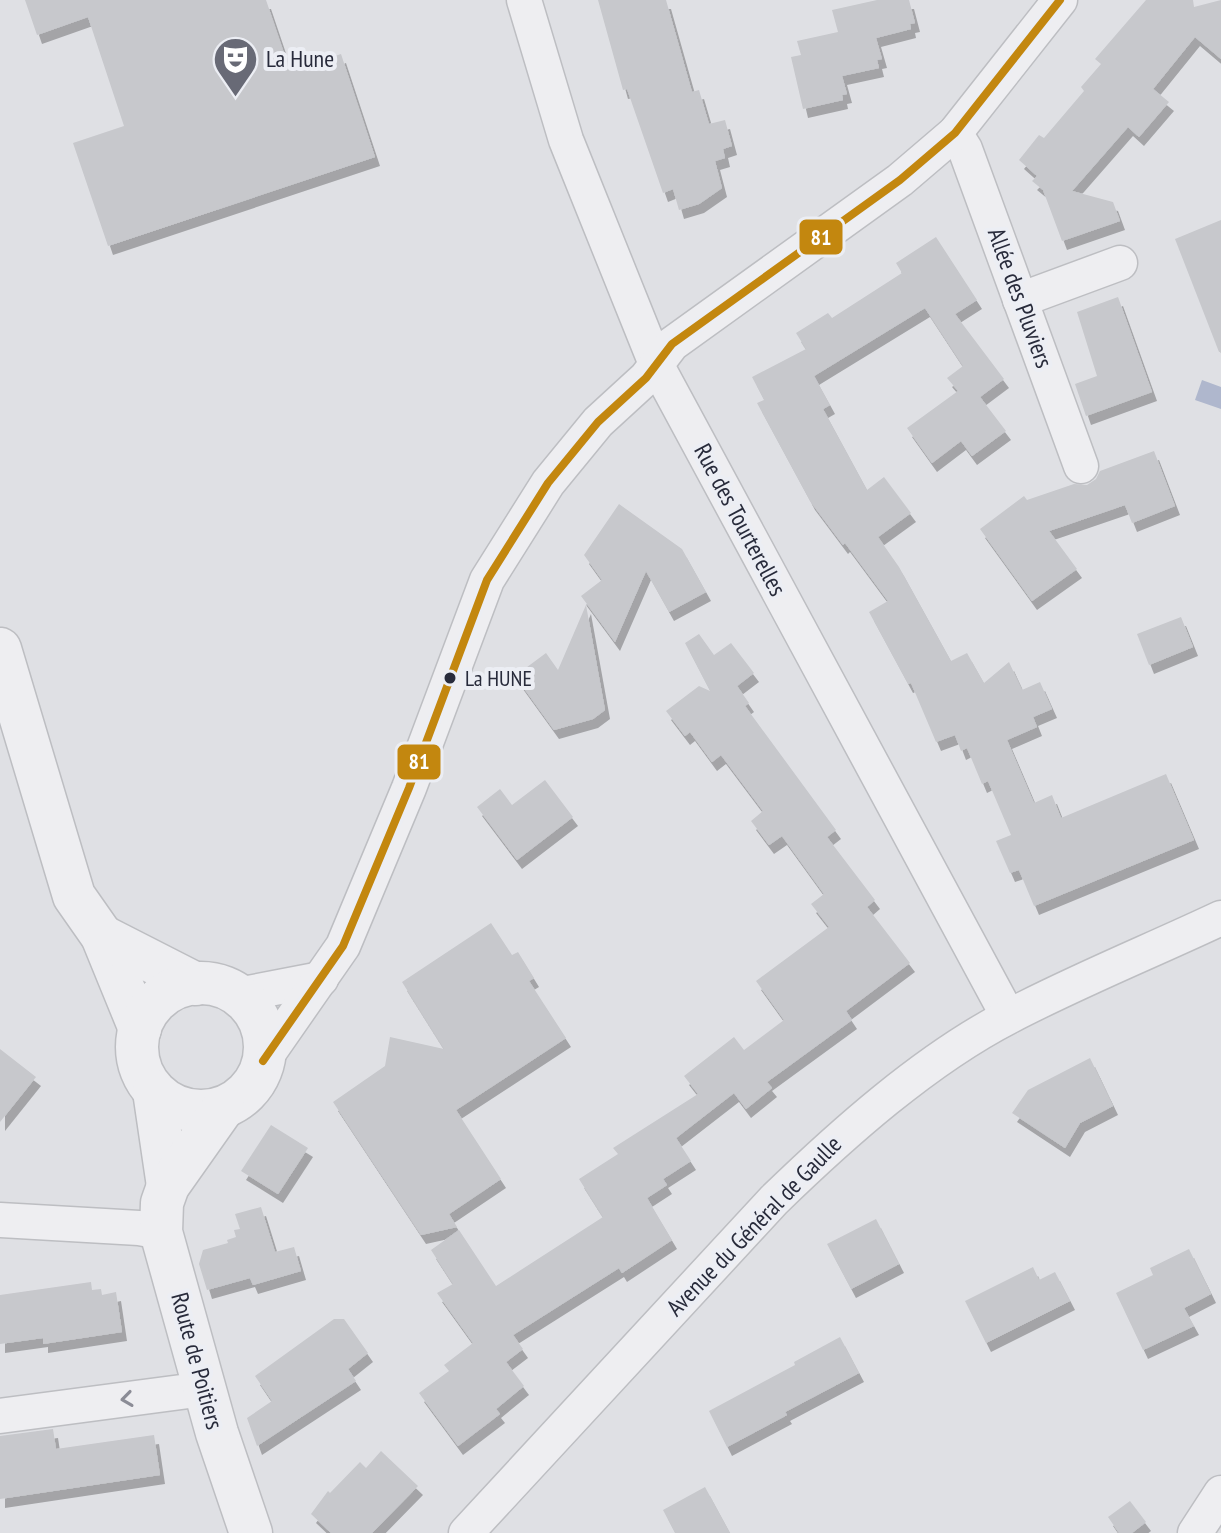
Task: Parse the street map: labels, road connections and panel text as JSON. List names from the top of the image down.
{
  "streets": {
    "street": [
      "Allée des Pluviers",
      "Rue des Tourterelles",
      "Avenue du Général de Gaulle",
      "Route de Poitiers"
    ]
  },
  "crossings": [
    ["Rue des Tourterelles", "Avenue du Général de Gaulle"]
  ],
  "places": {
    "theatre": ["La Hune"],
    "other": ["La HUNE"]
  },
  "lines": ["transit line 81"]
}
